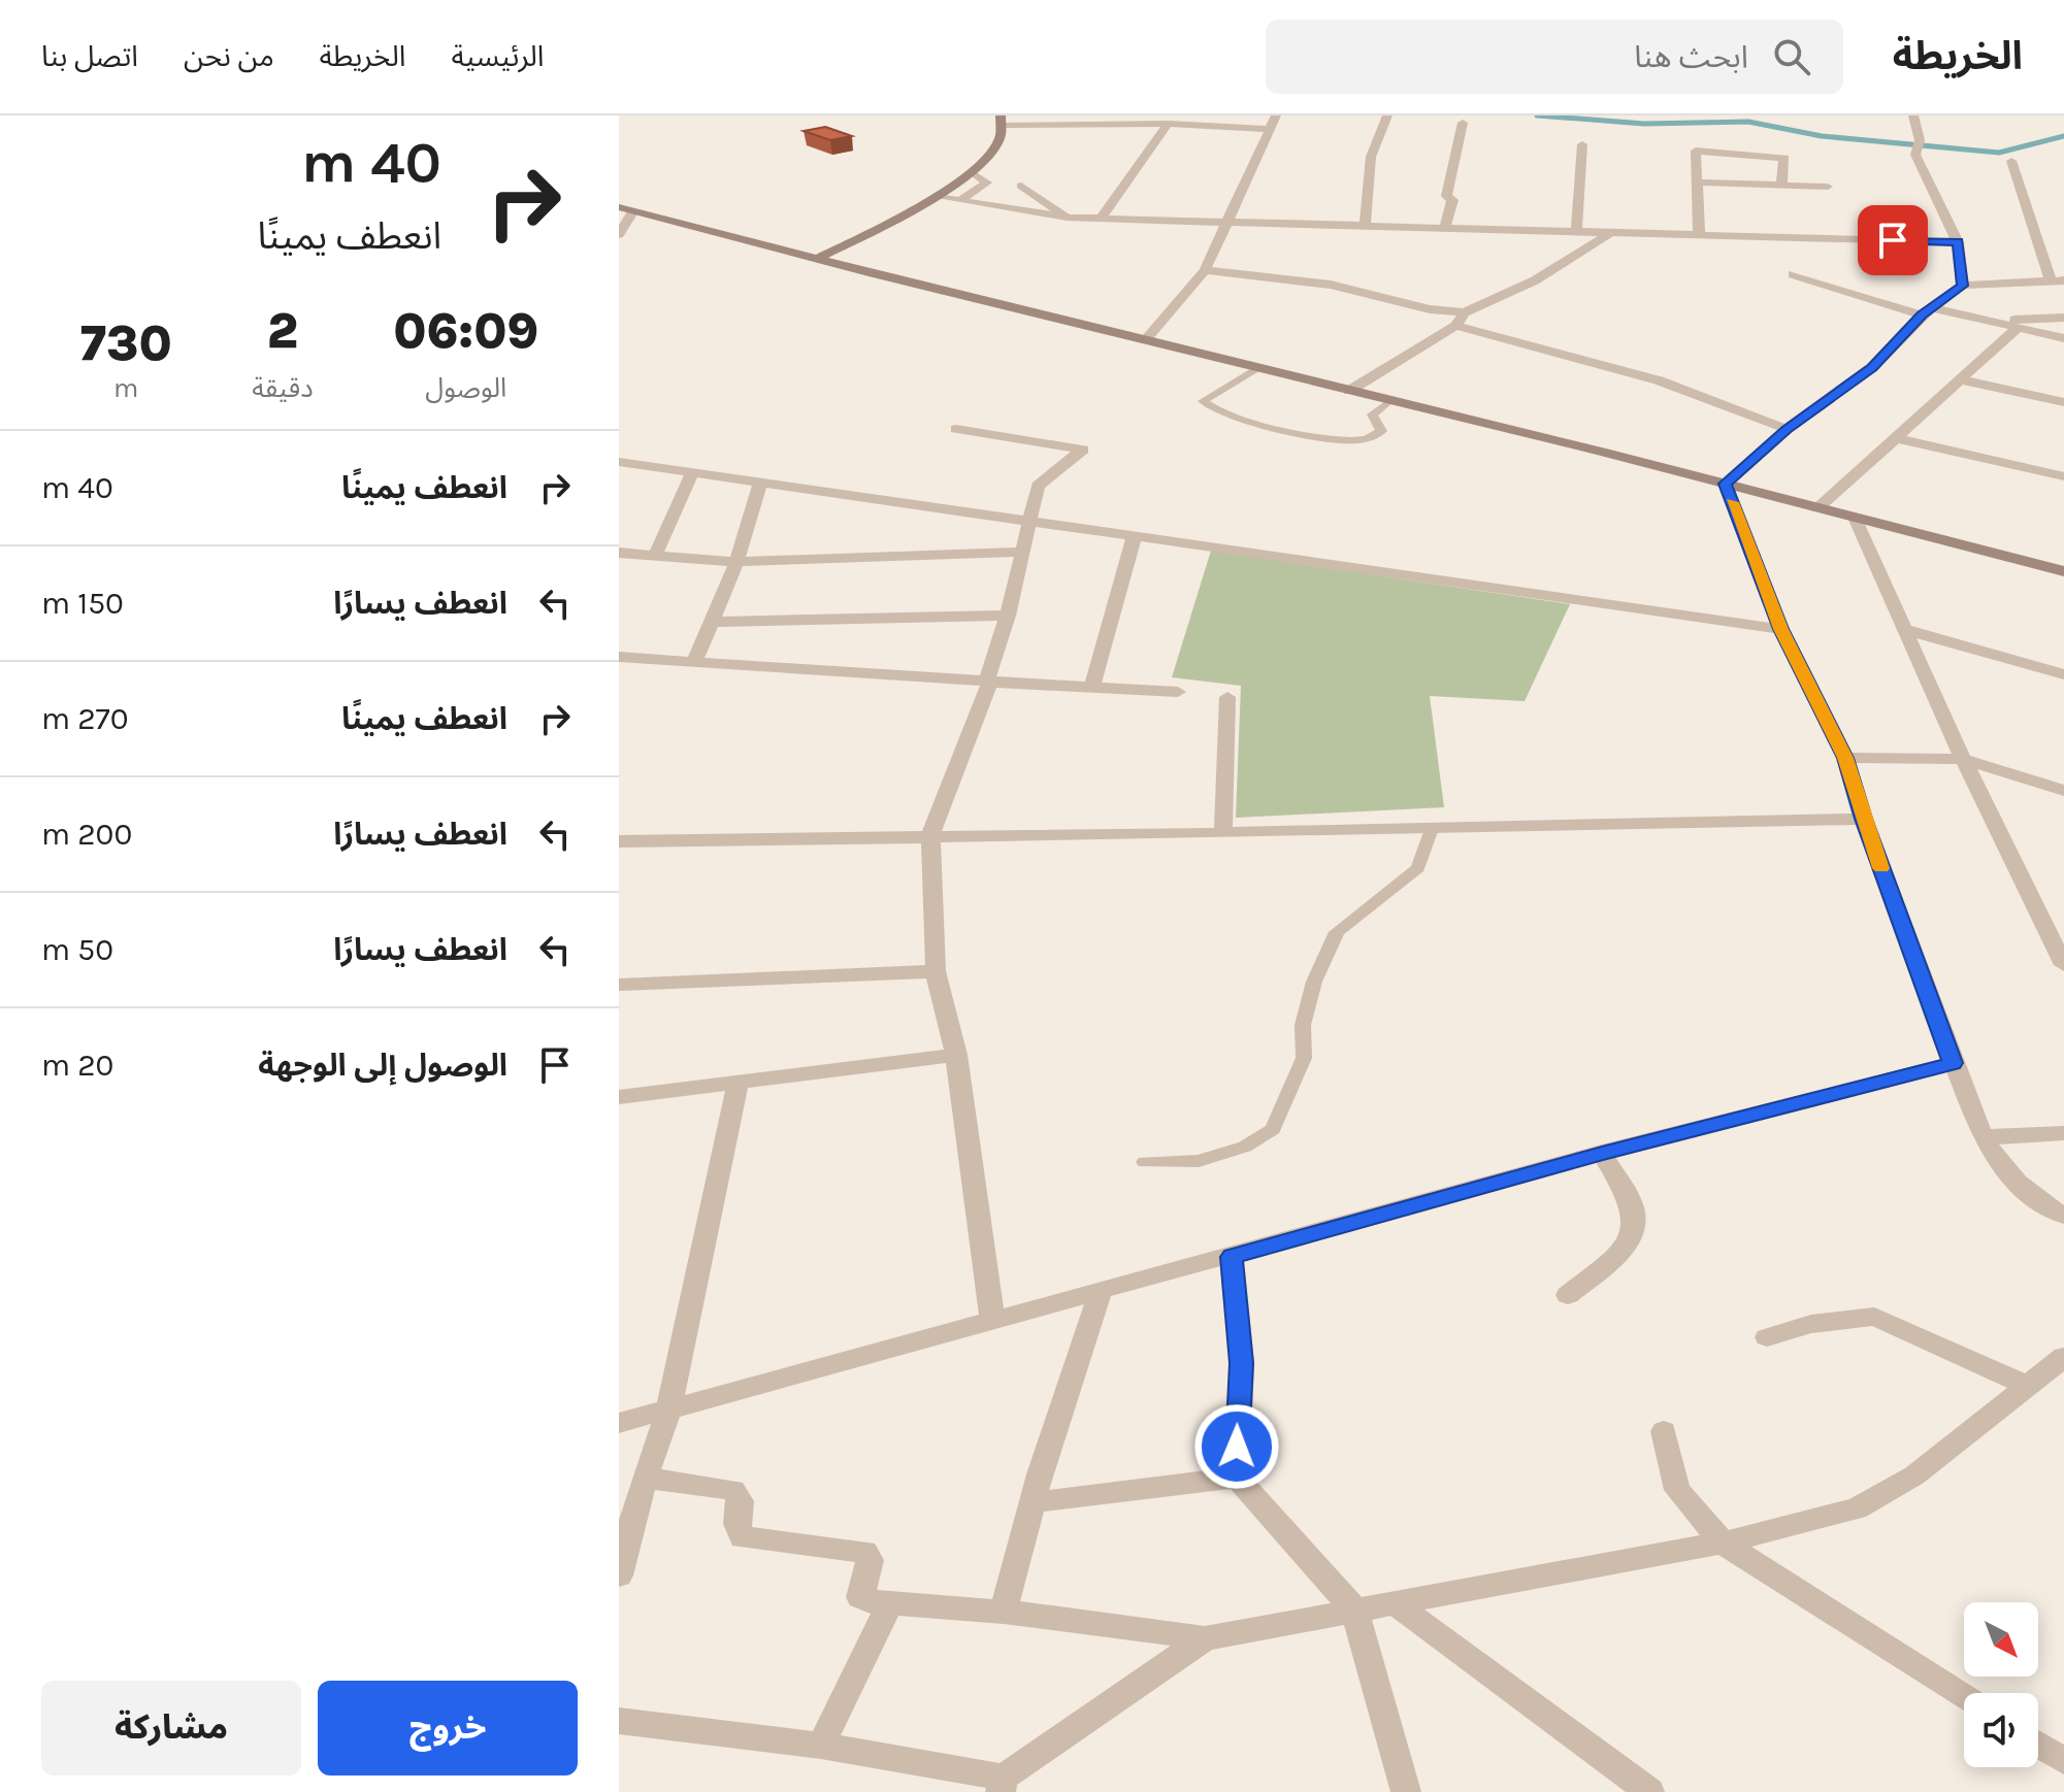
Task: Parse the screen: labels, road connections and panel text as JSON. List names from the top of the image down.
{
  "north": "bottom right",
  "page": {
    "header": "الخريطة",
    "search": "ابحث هنا",
    "nav": [
      "الرئيسية",
      "الخريطة",
      "من نحن",
      "اتصل بنا"
    ],
    "turn": ["40 m", "انعطف يمينًا"],
    "eta": [
      "06:09",
      "الوصول",
      "2",
      "دقيقة",
      "730",
      "m"
    ],
    "list": [
      {
        "name": "انعطف يمينًا",
        "value": "40 m"
      },
      {
        "name": "انعطف يسارًا",
        "value": "150 m"
      },
      {
        "name": "انعطف يمينًا",
        "value": "270 m"
      },
      {
        "name": "انعطف يسارًا",
        "value": "200 m"
      },
      {
        "name": "انعطف يسارًا",
        "value": "50 m"
      },
      {
        "name": "الوصول إلى الوجهة",
        "value": "20 m"
      }
    ],
    "buttons": ["خروج", "مشاركة"]
  }
}
